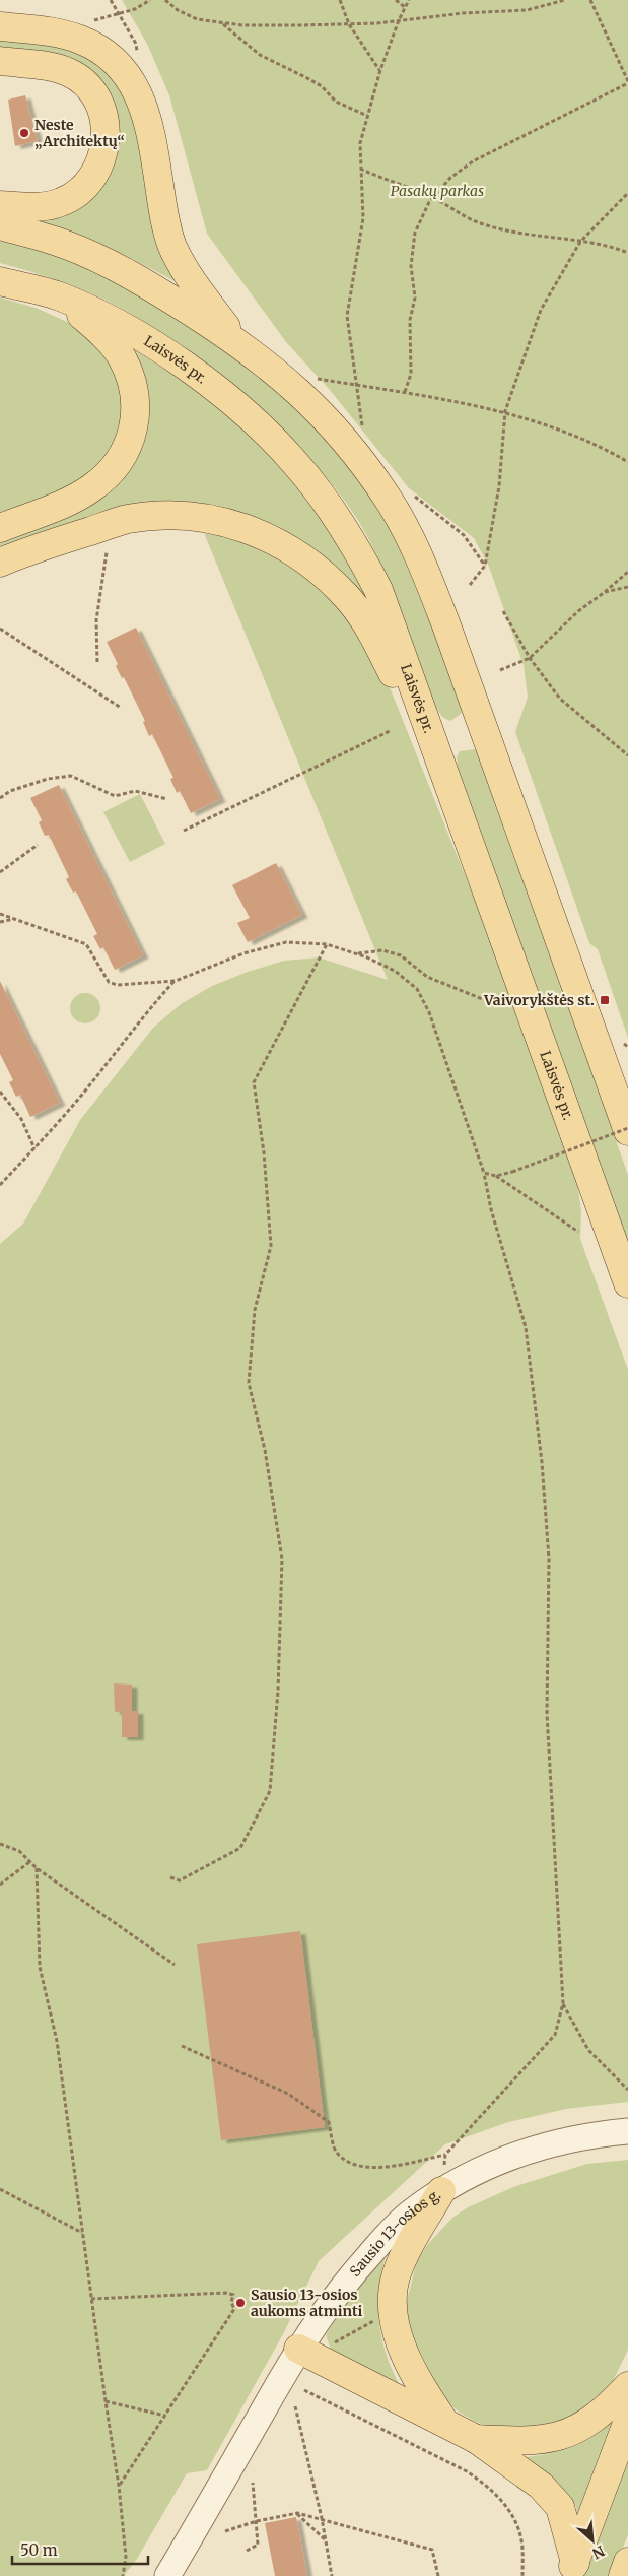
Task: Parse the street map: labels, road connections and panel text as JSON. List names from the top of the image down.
{
  "streets": {
    "main road": ["Laisvės pr."],
    "street": ["Sausio 13-osios g."]
  },
  "parks": ["Pasakų parkas"],
  "places": {
    "other": ["Neste „Architektų“", "Sausio 13-osios aukoms atminti"],
    "transit": ["Vaivorykštės st."]
  },
  "scale_bar": "50 m",
  "north": "bottom right"
}
